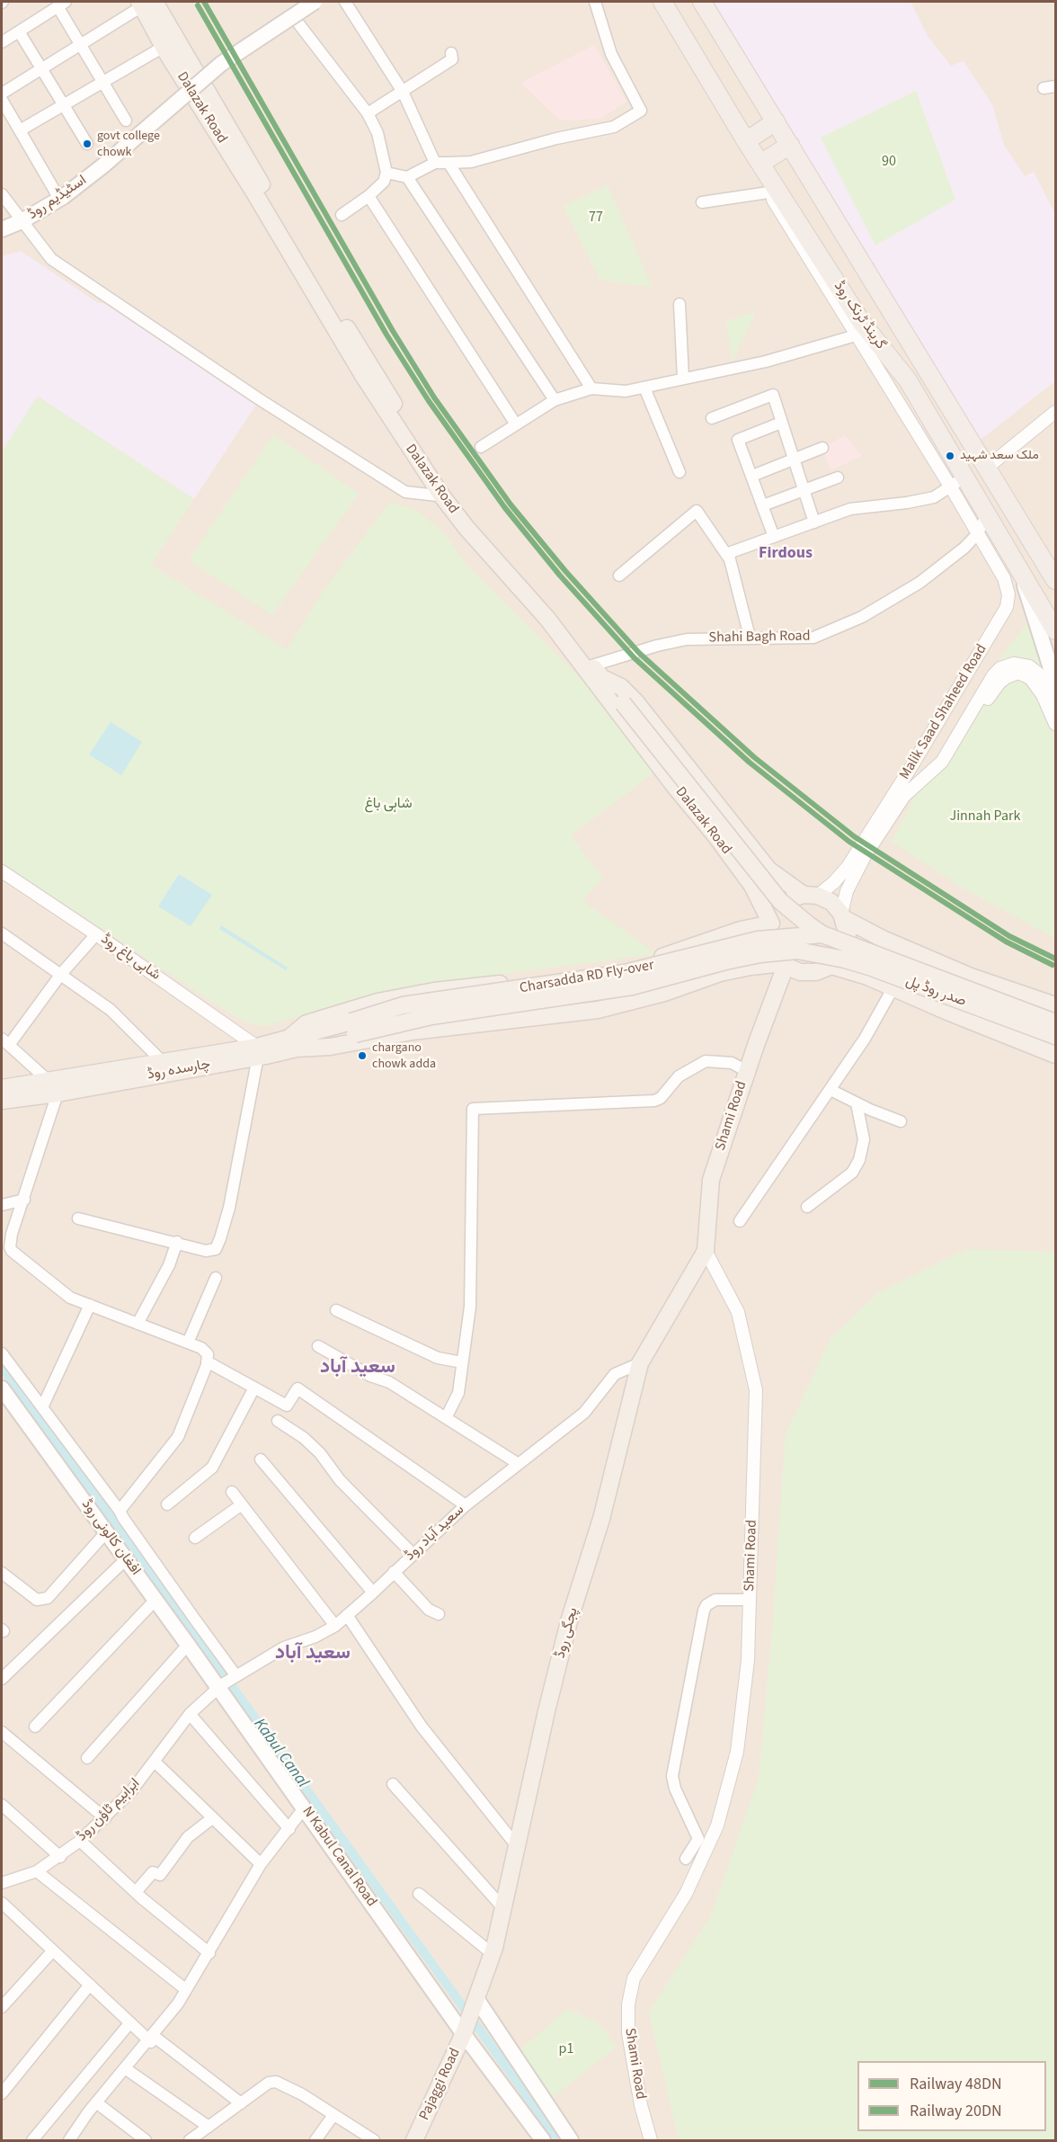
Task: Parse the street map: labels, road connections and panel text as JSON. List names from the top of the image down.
{
  "streets": {
    "highway": ["گرینڈ ٹرنک روڈ"],
    "main road": [
      "Dalazak Road",
      "اسٹیڈیم روڈ",
      "Charsadda RD Fly-over",
      "صدر روڈ پل",
      "چارسدہ روڈ",
      "Shami Road",
      "افغان کالونی روڈ",
      "پجگی روڈ",
      "N Kabul Canal Road",
      "Pajaggi Road"
    ],
    "street": [
      "Shahi Bagh Road",
      "Malik Saad Shaheed Road",
      "شاہی باغ روڈ",
      "سعید آباد روڈ",
      "ابراہیم ٹاؤن روڈ"
    ]
  },
  "crossings": [
    ["Dalazak Road", "Shahi Bagh Road"],
    ["Dalazak Road", "Shami Road"],
    ["Shahi Bagh Road", "Malik Saad Shaheed Road"],
    ["شاہی باغ روڈ", "چارسدہ روڈ"],
    ["Charsadda RD Fly-over", "صدر روڈ پل"],
    ["Charsadda RD Fly-over", "چارسدہ روڈ"],
    ["Shami Road", "پجگی روڈ"],
    ["سعید آباد روڈ", "افغان کالونی روڈ"],
    ["سعید آباد روڈ", "پجگی روڈ"],
    ["سعید آباد روڈ", "ابراہیم ٹاؤن روڈ"],
    ["سعید آباد روڈ", "N Kabul Canal Road"],
    ["افغان کالونی روڈ", "ابراہیم ٹاؤن روڈ"],
    ["افغان کالونی روڈ", "N Kabul Canal Road"],
    ["پجگی روڈ", "N Kabul Canal Road"],
    ["پجگی روڈ", "Pajaggi Road"],
    ["ابراہیم ٹاؤن روڈ", "N Kabul Canal Road"],
    ["N Kabul Canal Road", "Pajaggi Road"]
  ],
  "districts": ["Firdous", "سعید آباد", "سعید آباد"],
  "water": ["Kabul Canal"],
  "parks": [
    "90",
    "77",
    "شاہی باغ",
    "Jinnah Park",
    "p1"
  ],
  "places": ["govt college chowk", "ملک سعد شہید", "chargano chowk adda"],
  "lines": ["rail line 48DN", "rail line 20DN"],
  "legend": ["Railway 48DN", "Railway 20DN"]
}
